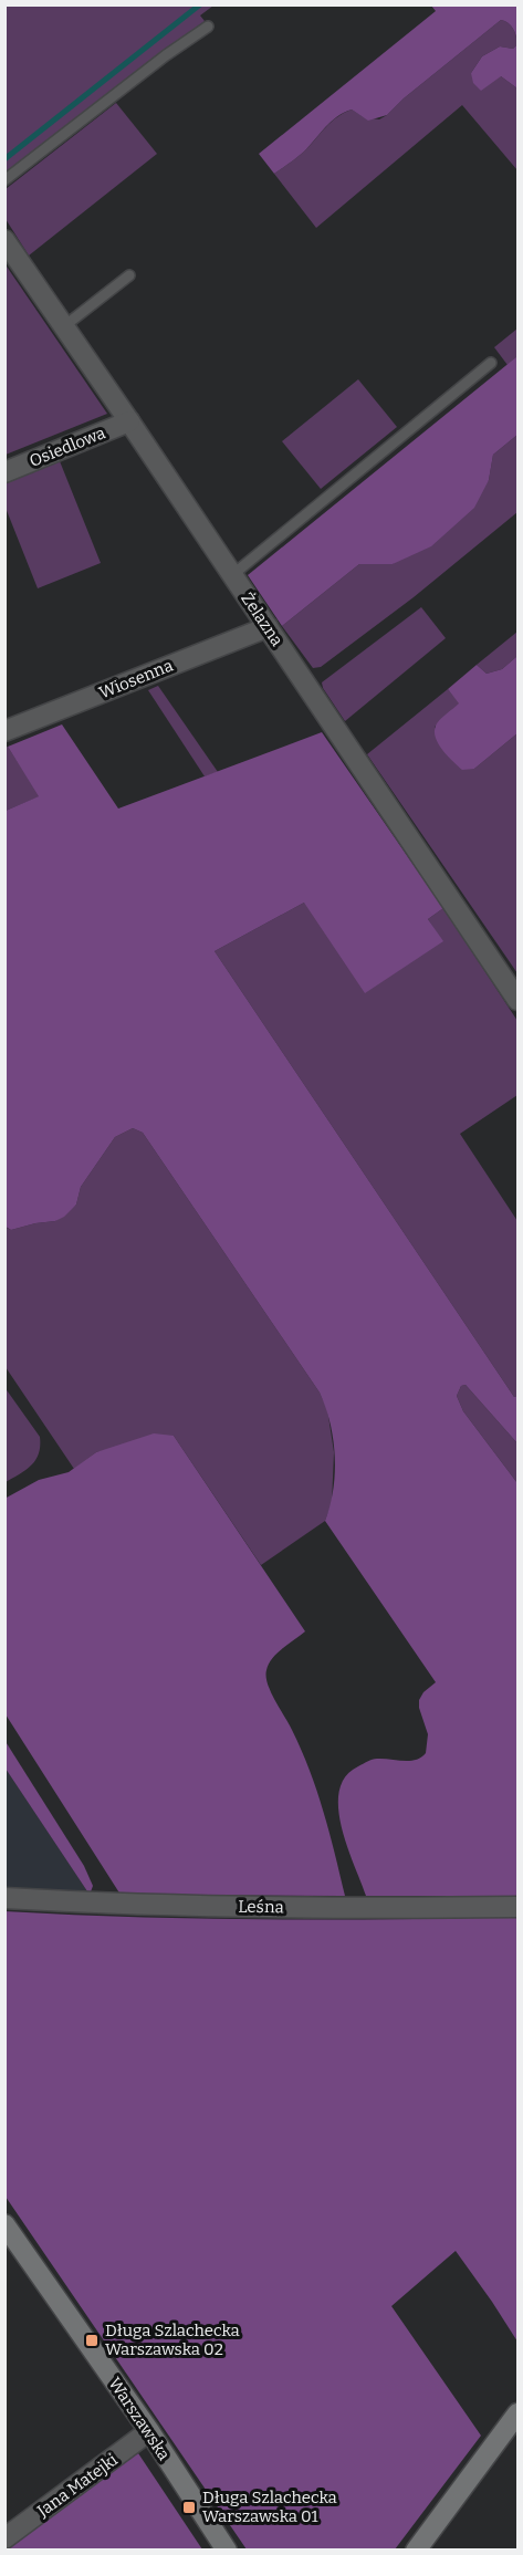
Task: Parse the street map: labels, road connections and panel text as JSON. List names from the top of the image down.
{
  "streets": {
    "street": [
      "Osiedlowa",
      "Żelazna",
      "Wiosenna",
      "Leśna",
      "Warszawska",
      "Jana Matejki"
    ]
  },
  "crossings": [
    ["Osiedlowa", "Żelazna"],
    ["Żelazna", "Wiosenna"],
    ["Warszawska", "Jana Matejki"]
  ],
  "places": {
    "transit": ["Długa Szlachecka Warszawska 02", "Długa Szlachecka Warszawska 01"]
  }
}
